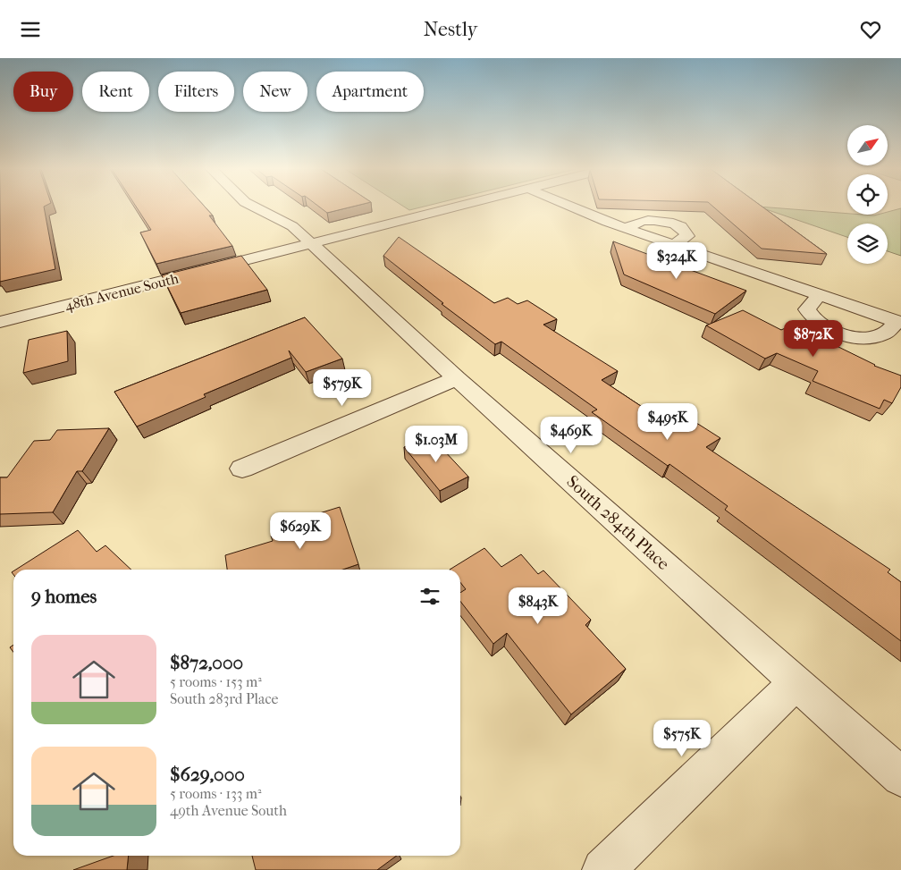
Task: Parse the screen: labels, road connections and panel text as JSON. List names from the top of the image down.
{
  "streets": {
    "street": ["48th Avenue South", "South 284th Place"]
  },
  "crossings": [
    ["48th Avenue South", "South 284th Place"]
  ],
  "north": "top right",
  "page": {
    "header": "Nestly",
    "chip": [
      "Buy",
      "Rent",
      "Filters",
      "New",
      "Apartment"
    ],
    "price": [
      "$324K",
      "$872K",
      "$579K",
      "$495K",
      "$469K",
      "$1.03M",
      "$629K",
      "$843K",
      "$575K"
    ],
    "heading": "9 homes",
    "list": [
      {
        "name": "$872,000",
        "note": "5 rooms · 153 m² · South 283rd Place"
      },
      {
        "name": "$629,000",
        "note": "5 rooms · 133 m² · 49th Avenue South"
      }
    ]
  }
}
